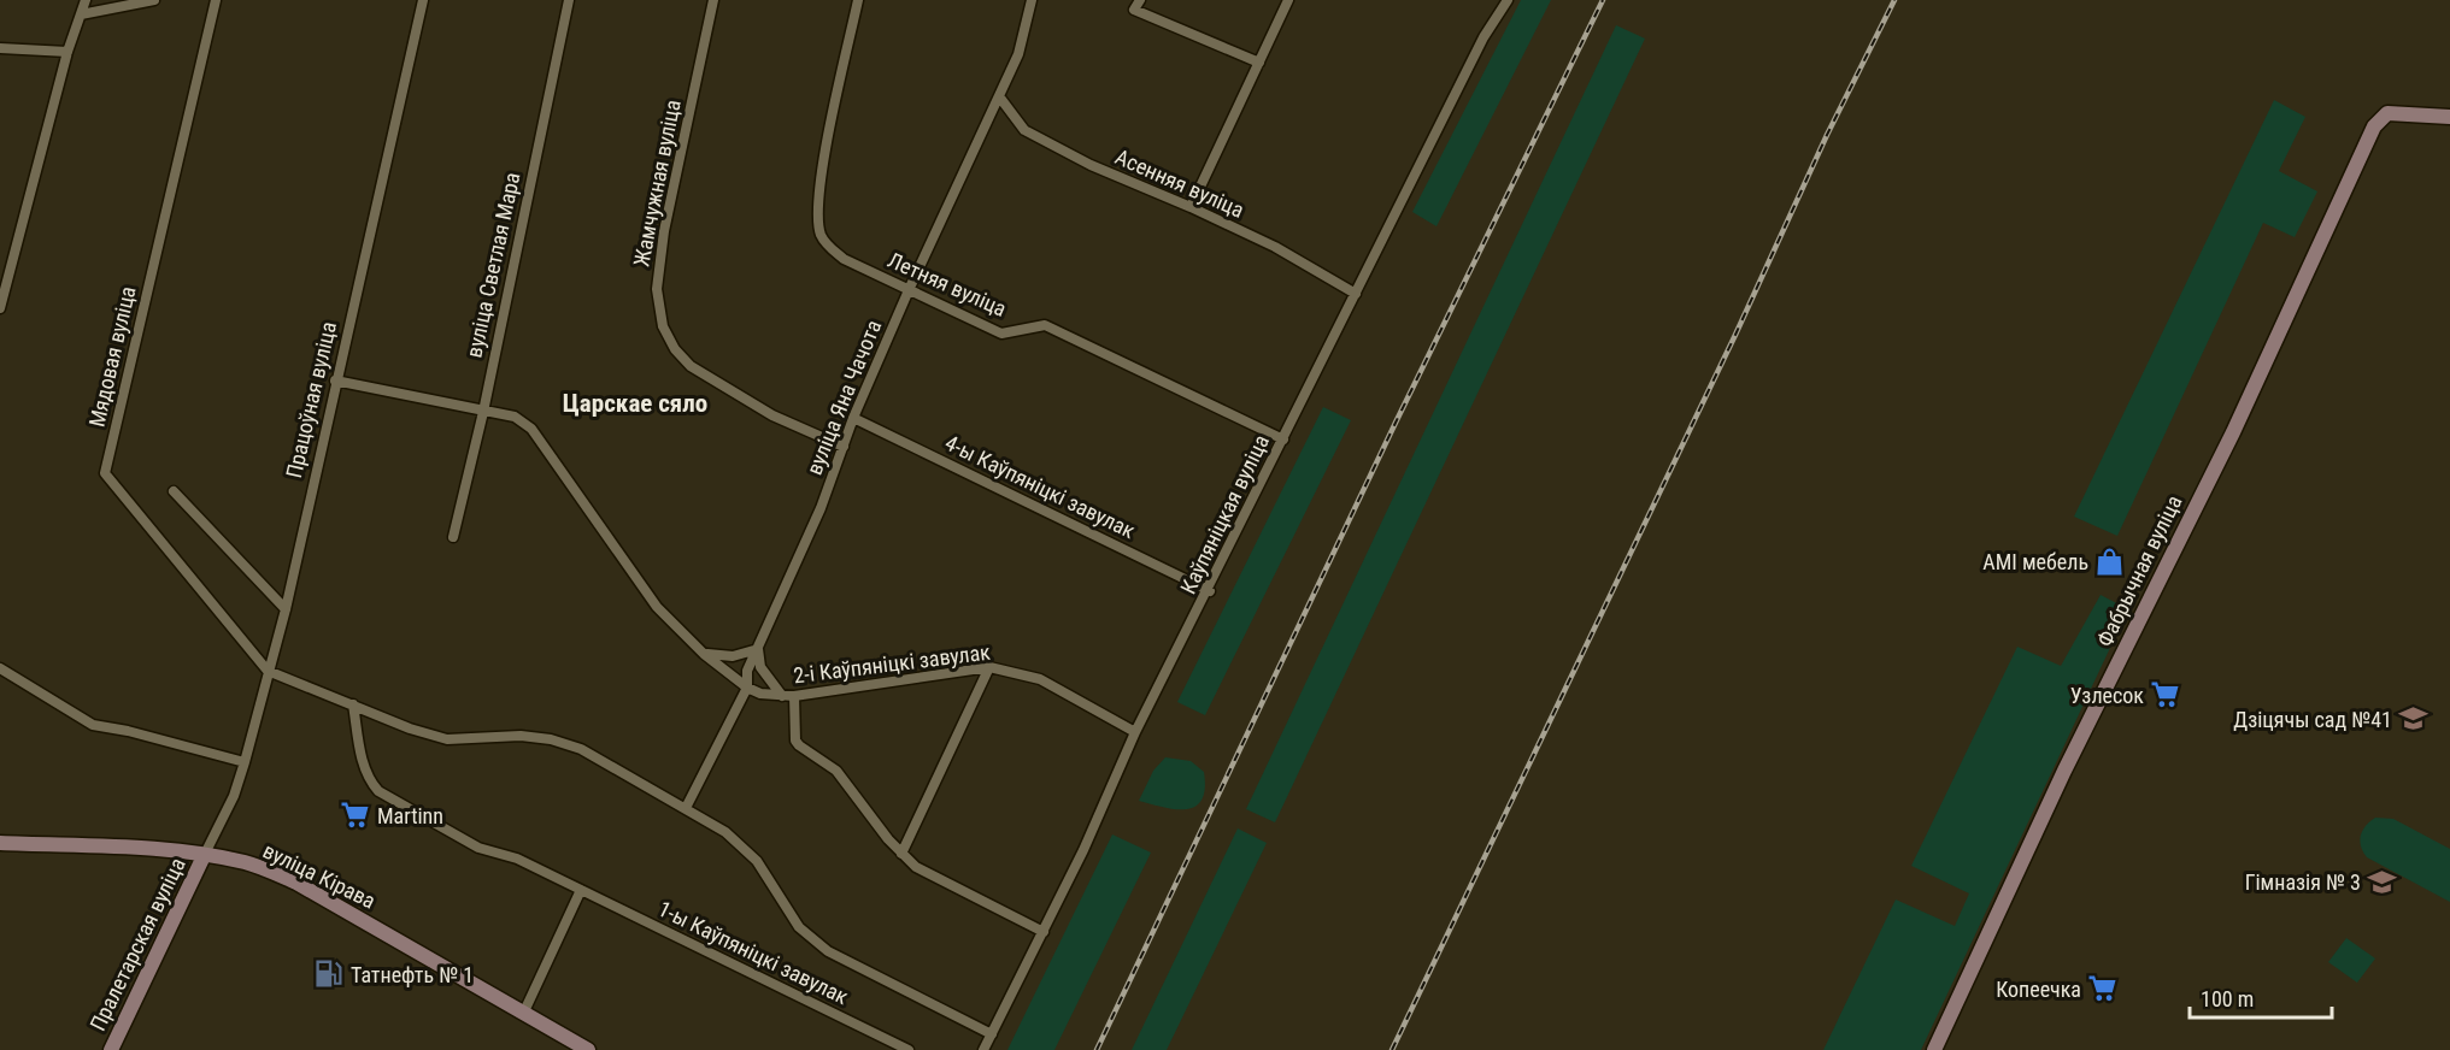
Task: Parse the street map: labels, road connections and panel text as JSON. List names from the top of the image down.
{
  "streets": {
    "main road": ["Фабрычная вуліца", "вуліца Кірава", "Пралетарская вуліца"],
    "street": [
      "Жамчужная вуліца",
      "Асенняя вуліца",
      "вуліца Светлая Мара",
      "Летняя вуліца",
      "Мядовая вуліца",
      "вуліца Яна Чачота",
      "Працоўная вуліца",
      "4-ы Каўпяніцкі завулак",
      "Каўпяніцкая вуліца",
      "2-і Каўпяніцкі завулак",
      "1-ы Каўпяніцкі завулак"
    ]
  },
  "crossings": [
    ["Жамчужная вуліца", "вуліца Яна Чачота"],
    ["Асенняя вуліца", "вуліца Яна Чачота"],
    ["Асенняя вуліца", "Каўпяніцкая вуліца"],
    ["вуліца Светлая Мара", "2-і Каўпяніцкі завулак"],
    ["Летняя вуліца", "вуліца Яна Чачота"],
    ["Летняя вуліца", "Каўпяніцкая вуліца"],
    ["Мядовая вуліца", "Працоўная вуліца"],
    ["Мядовая вуліца", "1-ы Каўпяніцкі завулак"],
    ["вуліца Яна Чачота", "4-ы Каўпяніцкі завулак"],
    ["вуліца Яна Чачота", "2-і Каўпяніцкі завулак"],
    ["вуліца Яна Чачота", "1-ы Каўпяніцкі завулак"],
    ["Працоўная вуліца", "2-і Каўпяніцкі завулак"],
    ["Працоўная вуліца", "вуліца Кірава"],
    ["Працоўная вуліца", "Пралетарская вуліца"],
    ["Працоўная вуліца", "1-ы Каўпяніцкі завулак"],
    ["4-ы Каўпяніцкі завулак", "Каўпяніцкая вуліца"],
    ["Каўпяніцкая вуліца", "2-і Каўпяніцкі завулак"],
    ["Каўпяніцкая вуліца", "1-ы Каўпяніцкі завулак"],
    ["вуліца Кірава", "Пралетарская вуліца"]
  ],
  "districts": ["Царскае сяло"],
  "places": {
    "shop": ["AMI мебель"],
    "supermarket": ["Узлесок", "Martinn", "Копеечка"],
    "school or university": ["Дзіцячы сад №41", "Гімназія № 3"],
    "fuel station": ["Татнефть № 1"]
  },
  "scale_bar": "100 m"
}
